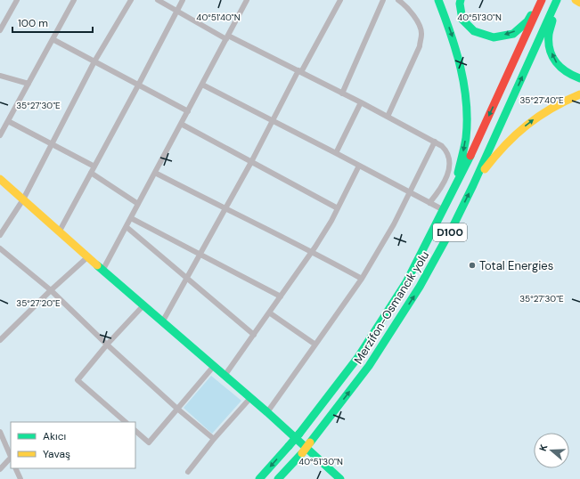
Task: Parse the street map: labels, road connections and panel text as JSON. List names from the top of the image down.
{
  "streets": {
    "main road": ["D100", "Merzifon-Osmancık yolu"]
  },
  "places": ["Total Energies"],
  "legend": ["Akıcı", "Yavaş"],
  "scale_bar": "100 m",
  "north": "left",
  "coordinates": [
    "40°51'40\"N",
    "40°51'30\"N",
    "35°27'40\"E",
    "35°27'30\"E",
    "35°27'20\"E"
  ]
}
